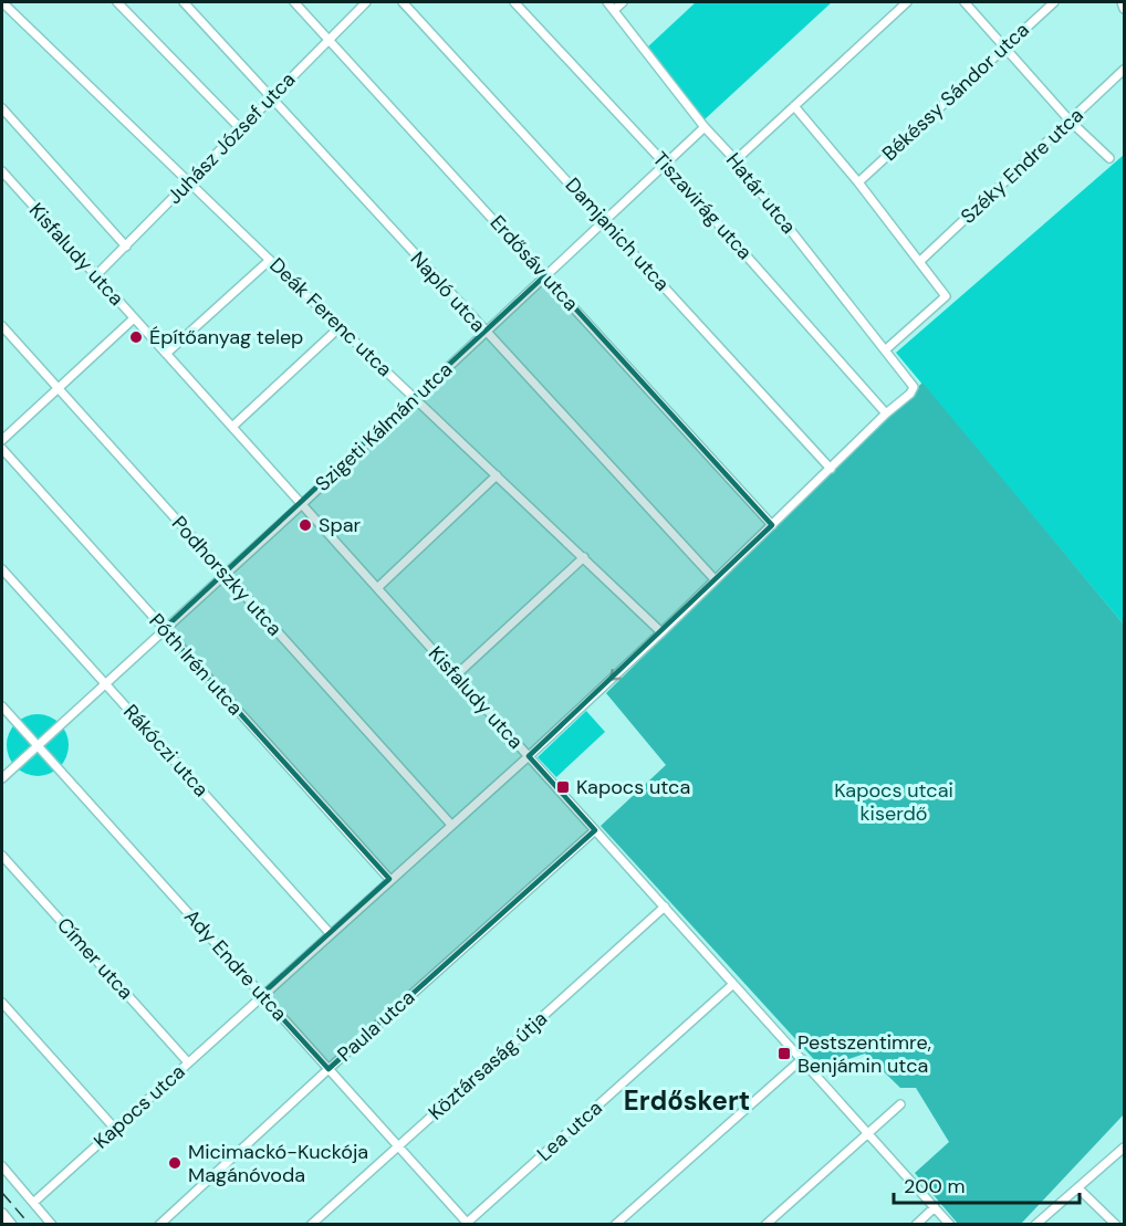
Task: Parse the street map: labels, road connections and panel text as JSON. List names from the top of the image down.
{
  "streets": {
    "street": [
      "Békéssy Sándor utca",
      "Juhász József utca",
      "Széky Endre utca",
      "Határ utca",
      "Tiszavirág utca",
      "Damjanich utca",
      "Kisfaludy utca",
      "Erdősáv utca",
      "Napló utca",
      "Deák Ferenc utca",
      "Szigeti Kálmán utca",
      "Podhorszky utca",
      "Póth Irén utca",
      "Rákóczi utca",
      "Címer utca",
      "Ady Endre utca",
      "Paula utca",
      "Köztársaság útja",
      "Kapocs utca",
      "Lea utca"
    ]
  },
  "crossings": [
    ["Juhász József utca", "Kisfaludy utca"],
    ["Juhász József utca", "Erdősáv utca"],
    ["Juhász József utca", "Napló utca"],
    ["Juhász József utca", "Deák Ferenc utca"],
    ["Határ utca", "Szigeti Kálmán utca"],
    ["Határ utca", "Kapocs utca"],
    ["Tiszavirág utca", "Szigeti Kálmán utca"],
    ["Tiszavirág utca", "Kapocs utca"],
    ["Damjanich utca", "Szigeti Kálmán utca"],
    ["Damjanich utca", "Kapocs utca"],
    ["Kisfaludy utca", "Szigeti Kálmán utca"],
    ["Kisfaludy utca", "Paula utca"],
    ["Kisfaludy utca", "Köztársaság útja"],
    ["Kisfaludy utca", "Kapocs utca"],
    ["Kisfaludy utca", "Lea utca"],
    ["Erdősáv utca", "Szigeti Kálmán utca"],
    ["Erdősáv utca", "Kapocs utca"],
    ["Napló utca", "Szigeti Kálmán utca"],
    ["Napló utca", "Kapocs utca"],
    ["Deák Ferenc utca", "Szigeti Kálmán utca"],
    ["Deák Ferenc utca", "Kapocs utca"],
    ["Szigeti Kálmán utca", "Podhorszky utca"],
    ["Szigeti Kálmán utca", "Póth Irén utca"],
    ["Szigeti Kálmán utca", "Rákóczi utca"],
    ["Szigeti Kálmán utca", "Ady Endre utca"],
    ["Podhorszky utca", "Kapocs utca"],
    ["Póth Irén utca", "Kapocs utca"],
    ["Rákóczi utca", "Kapocs utca"],
    ["Címer utca", "Kapocs utca"],
    ["Ady Endre utca", "Paula utca"],
    ["Ady Endre utca", "Köztársaság útja"],
    ["Ady Endre utca", "Kapocs utca"],
    ["Ady Endre utca", "Lea utca"]
  ],
  "districts": ["Erdőskert"],
  "parks": ["Kapocs utcai kiserdő"],
  "places": {
    "other": ["Építőanyag telep", "Spar", "Micimackó-Kuckója Magánóvoda"],
    "transit": ["Kapocs utca", "Pestszentimre, Benjámin utca"]
  },
  "scale_bar": "200 m"
}
